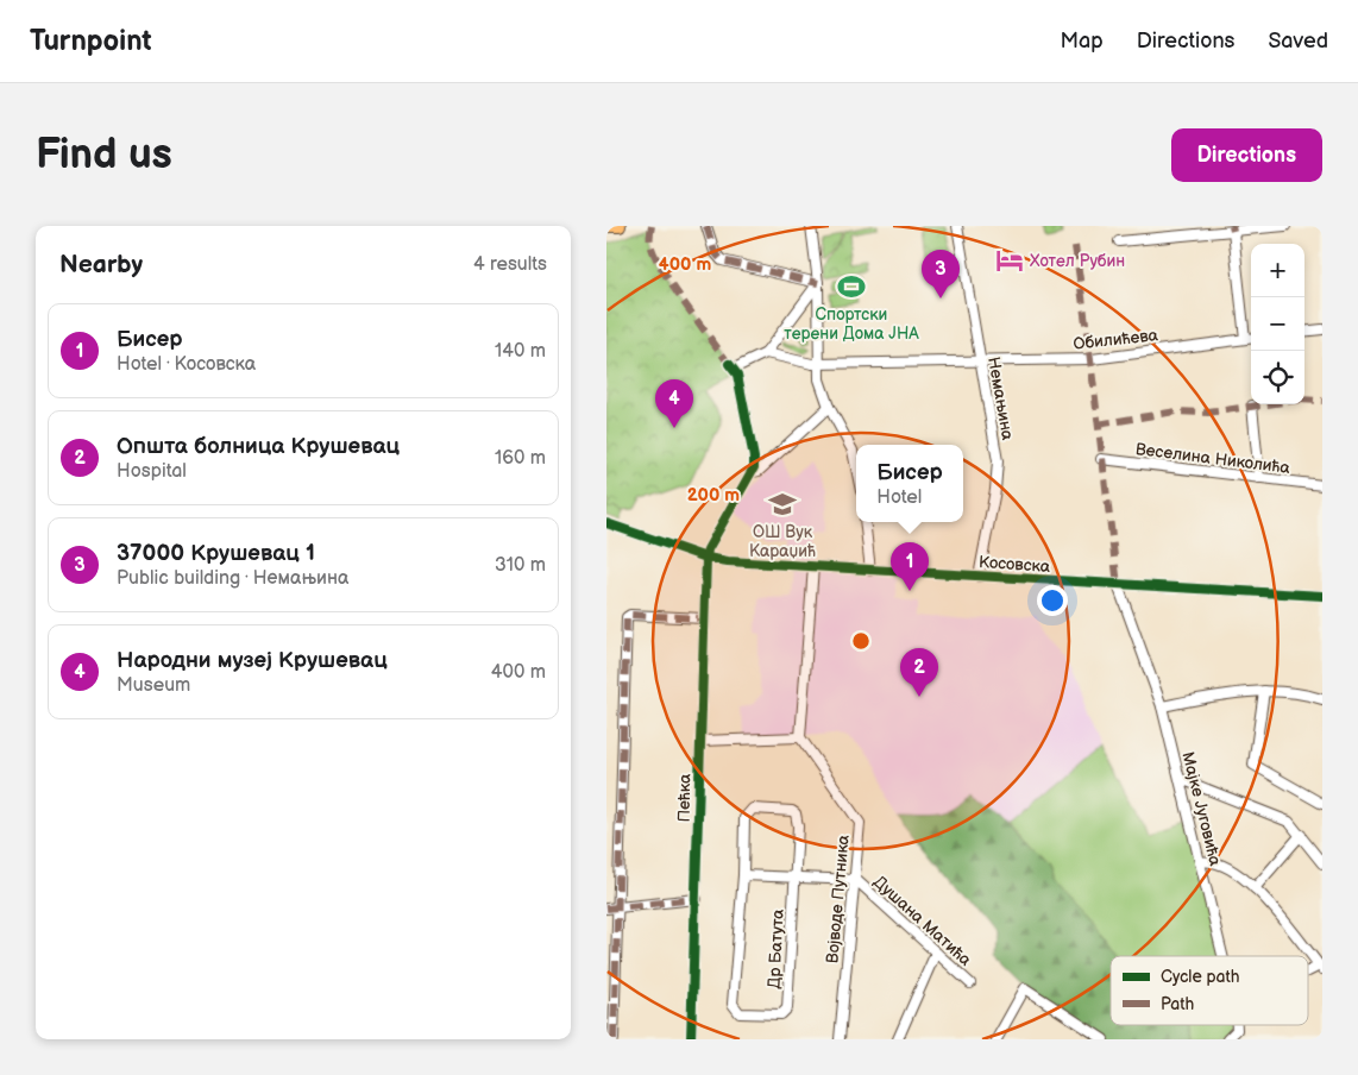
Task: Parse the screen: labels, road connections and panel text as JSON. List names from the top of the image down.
{
  "streets": {
    "street": [
      "Обилићева",
      "Немањина",
      "Веселина Николића",
      "Косовска",
      "Пећка",
      "Мајке Југовића",
      "Војводе Путника",
      "Душана Матића",
      "Др Батута"
    ]
  },
  "crossings": [
    ["Обилићева", "Немањина"],
    ["Немањина", "Косовска"],
    ["Косовска", "Пећка"],
    ["Косовска", "Мајке Југовића"],
    ["Војводе Путника", "Душана Матића"]
  ],
  "places": {
    "hotel": ["Хотел Рубин"],
    "sports": ["Спортски терени Дома ЈНА"],
    "school or university": ["ОШ Вук Караџић"]
  },
  "legend": ["Cycle path", "Path"],
  "page": {
    "header": "Turnpoint",
    "nav": ["Map", "Directions", "Saved"],
    "buttons": "Directions",
    "title": "Find us",
    "heading": ["Nearby", "4 results"],
    "map_buttons": ["+", "−"],
    "pins": [
      "3",
      "4",
      "1",
      "2"
    ],
    "list": [
      {
        "mark": "1",
        "name": "Бисер",
        "note": "Hotel · Косовска",
        "value": "140 m"
      },
      {
        "mark": "2",
        "name": "Општа болница Крушевац",
        "note": "Hospital",
        "value": "160 m"
      },
      {
        "mark": "3",
        "name": "37000 Крушевац 1",
        "note": "Public building · Немањина",
        "value": "310 m"
      },
      {
        "mark": "4",
        "name": "Народни музеј Крушевац",
        "note": "Museum",
        "value": "400 m"
      }
    ],
    "popup": ["Бисер", "Hotel"]
  },
  "rings": ["400 m", "200 m"]
}
